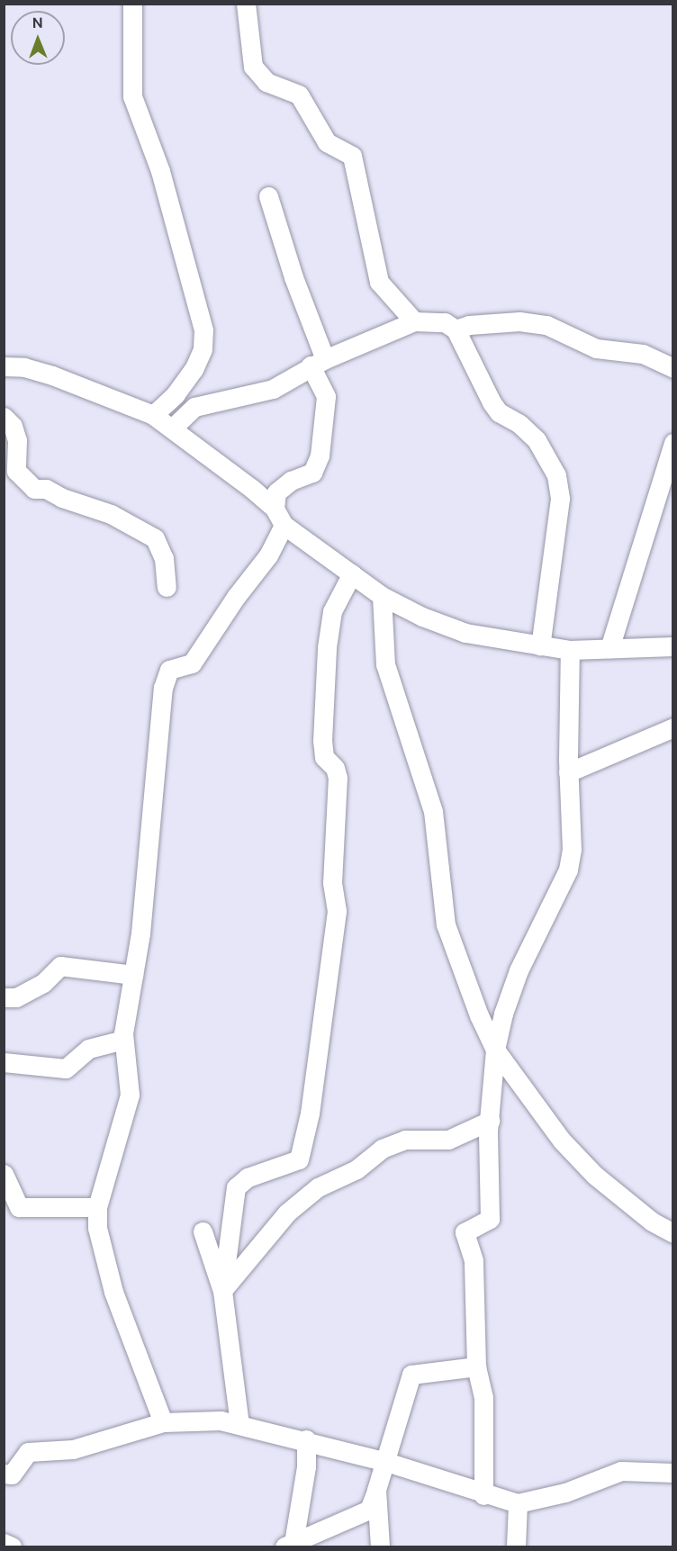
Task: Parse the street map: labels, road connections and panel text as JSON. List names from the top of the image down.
{
  "north": "top"
}
